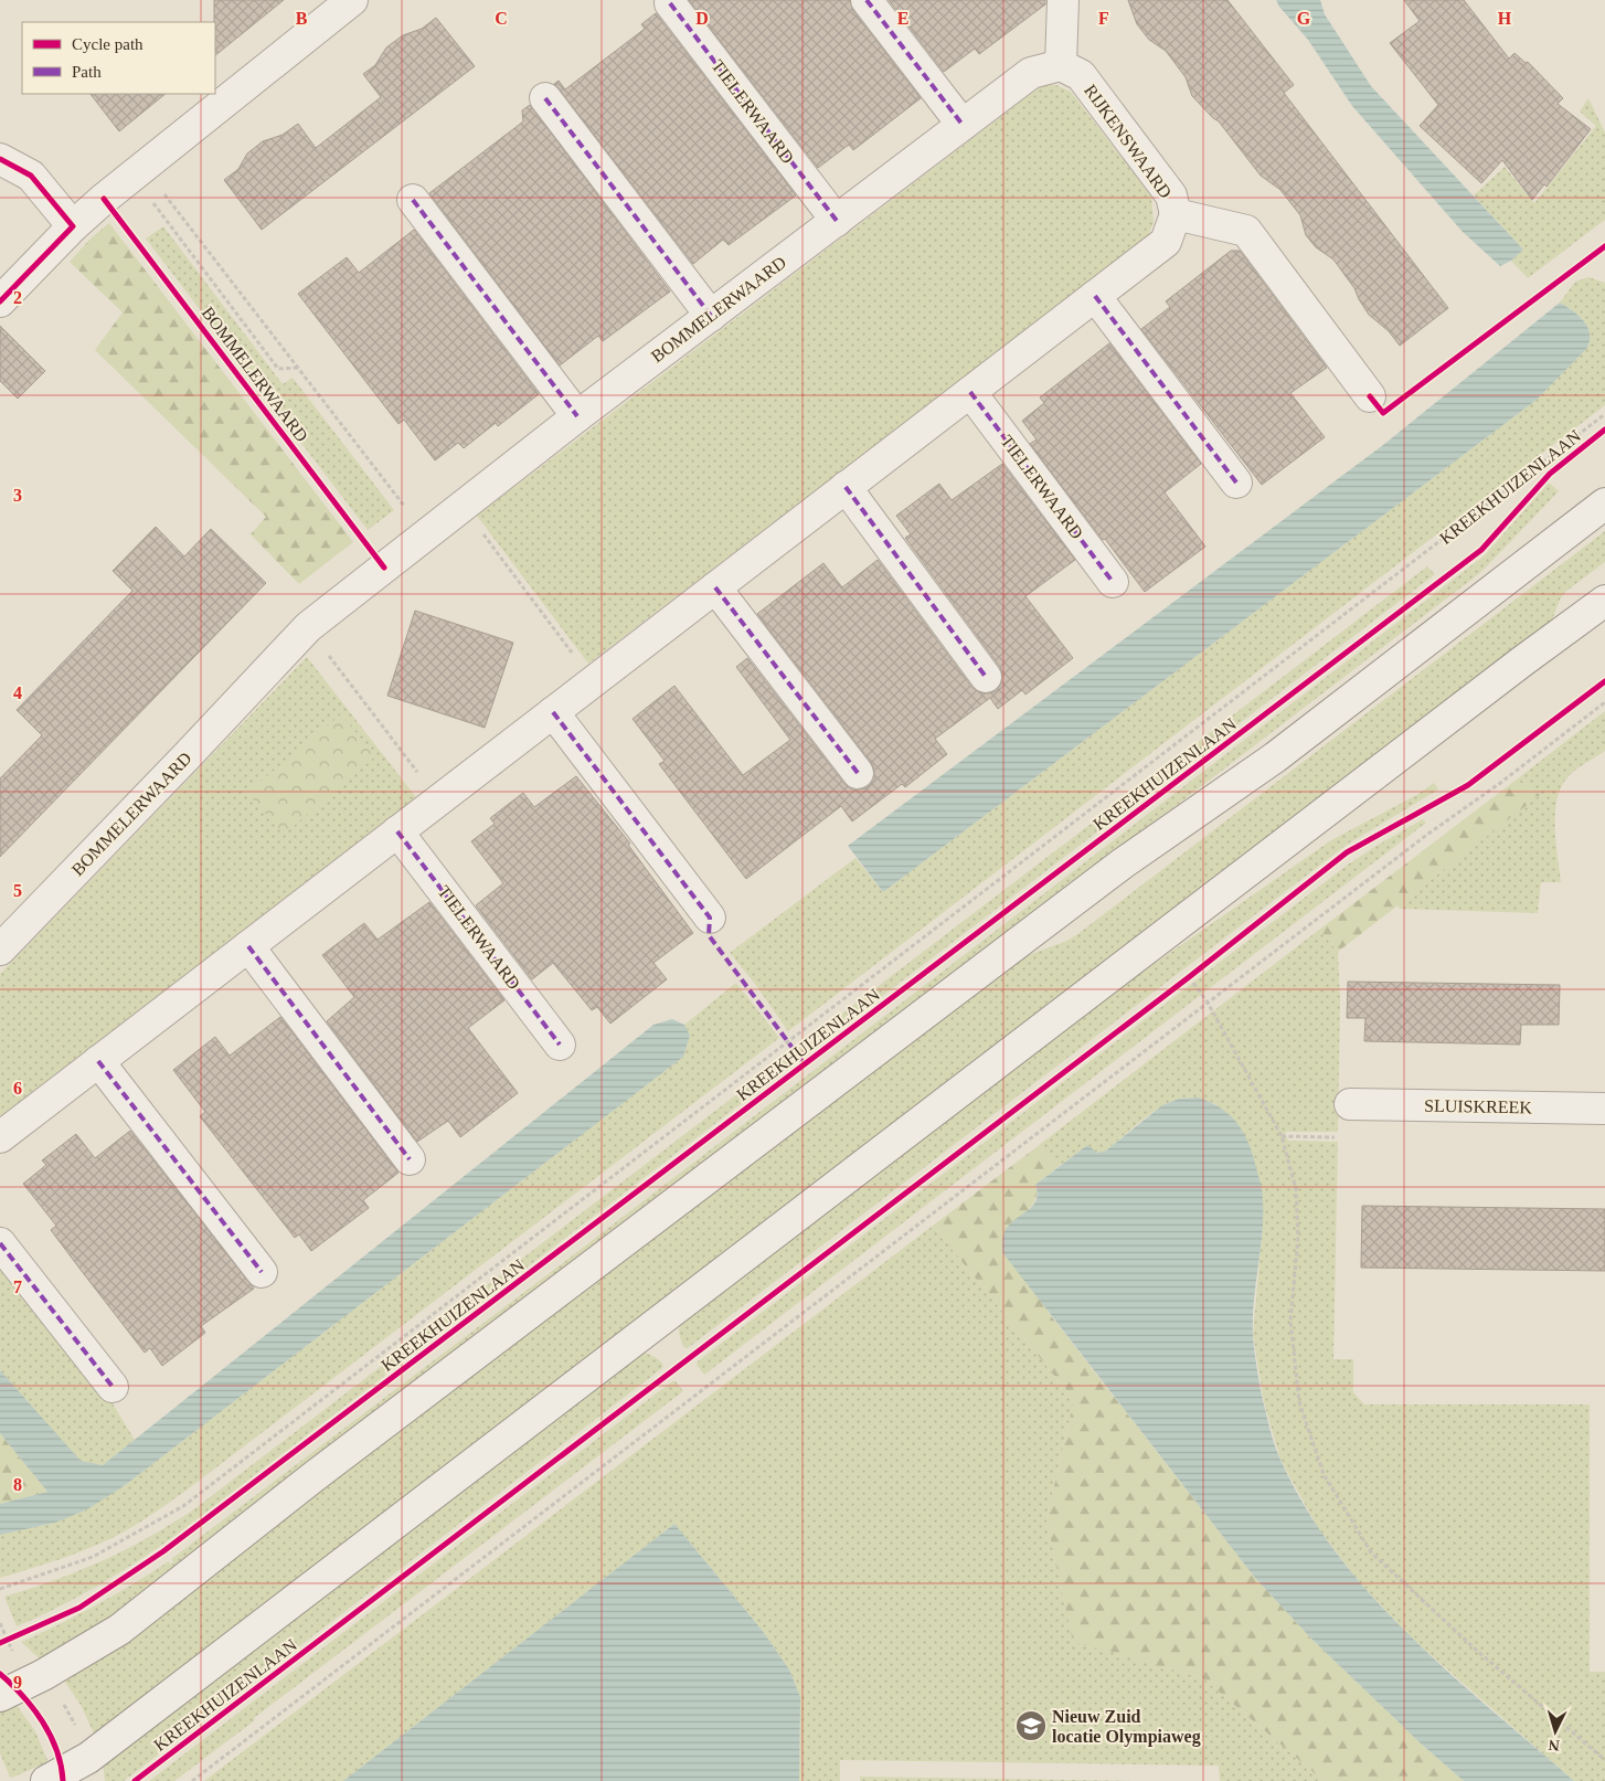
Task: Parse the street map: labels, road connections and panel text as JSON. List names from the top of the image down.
{
  "streets": {
    "street": [
      "TIELERWAARD",
      "RIJKENSWAARD",
      "BOMMELERWAARD",
      "KREEKHUIZENLAAN",
      "SLUISKREEK"
    ]
  },
  "crossings": [
    ["TIELERWAARD", "BOMMELERWAARD"],
    ["RIJKENSWAARD", "BOMMELERWAARD"]
  ],
  "places": {
    "school or university": ["Nieuw Zuid locatie Olympiaweg"]
  },
  "legend": ["Cycle path", "Path"],
  "north": "bottom",
  "grid": {
    "columns": [
      "B",
      "C",
      "D",
      "E",
      "F",
      "G",
      "H"
    ],
    "rows": [
      "2",
      "3",
      "4",
      "5",
      "6",
      "7",
      "8",
      "9"
    ]
  }
}
